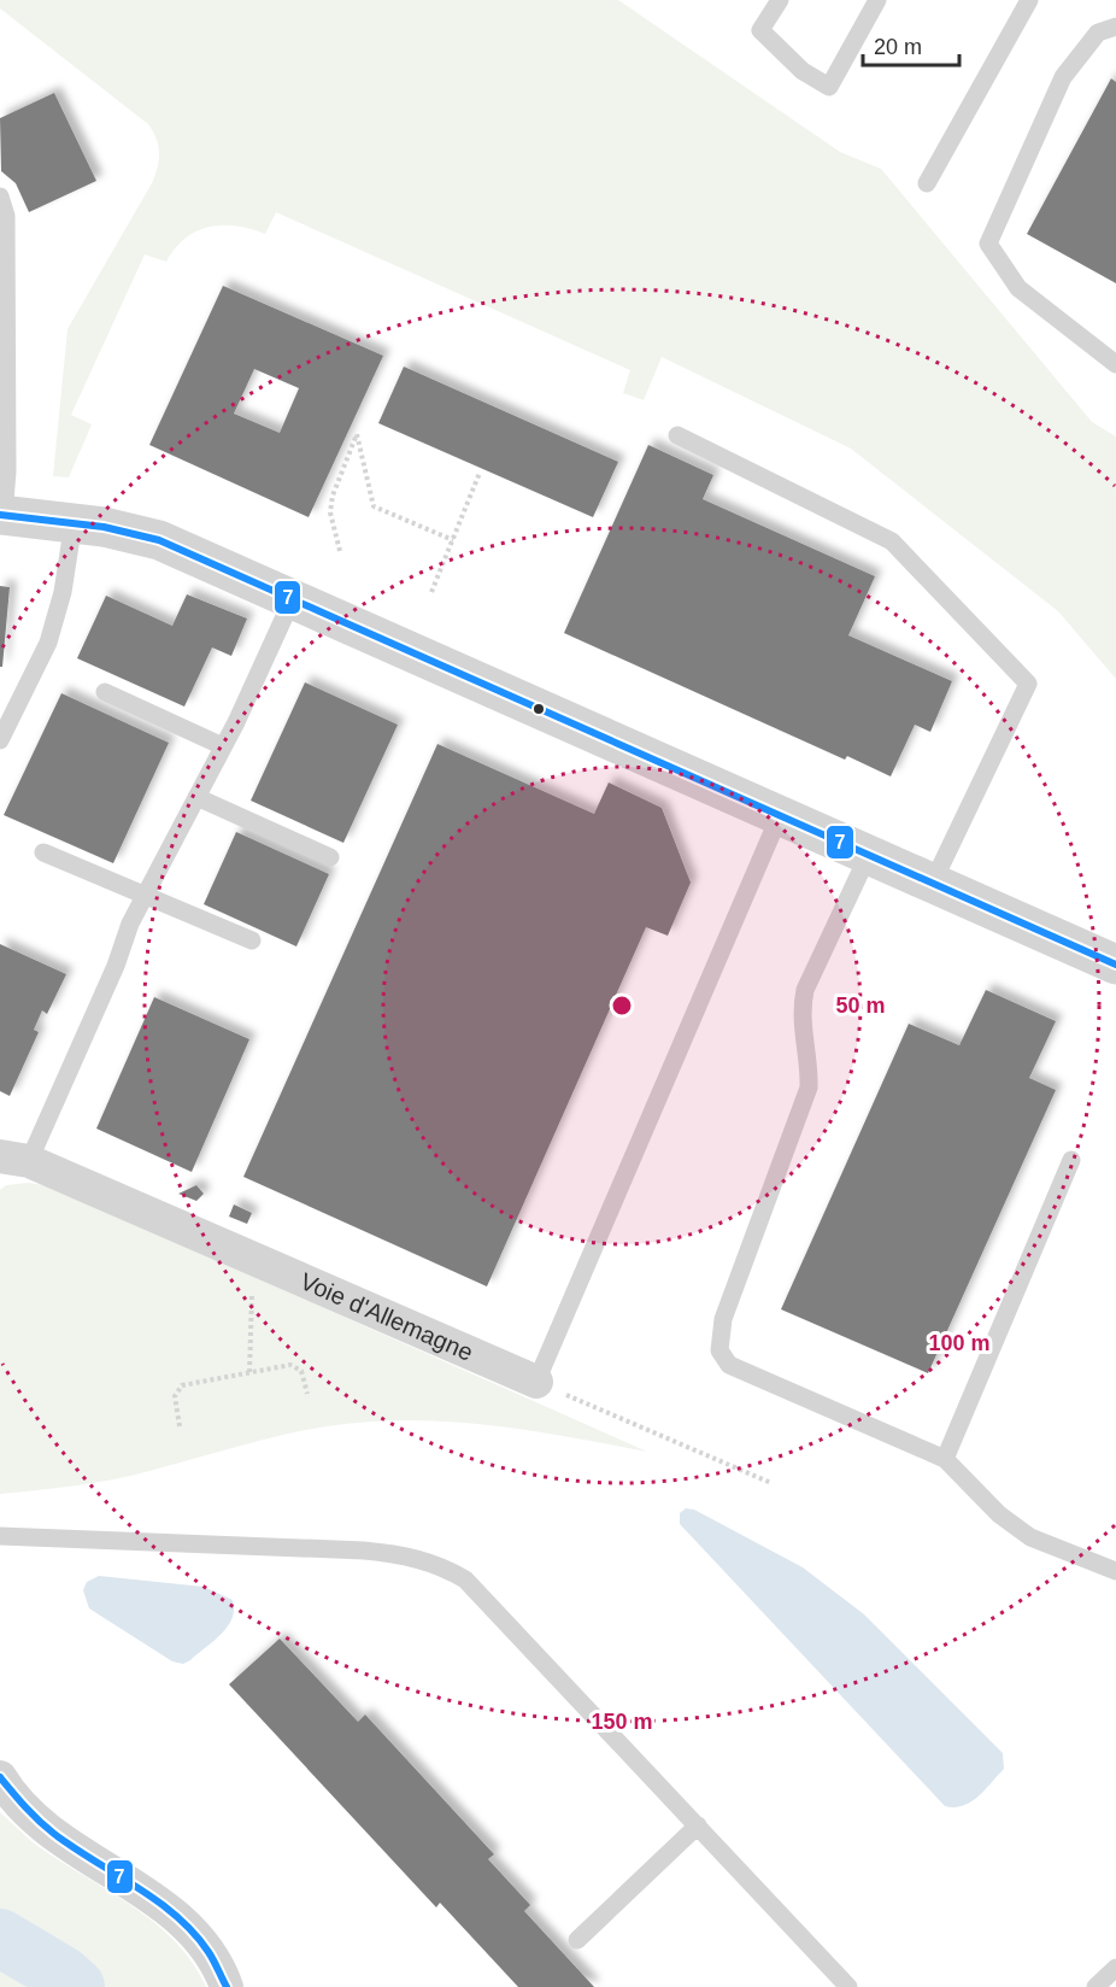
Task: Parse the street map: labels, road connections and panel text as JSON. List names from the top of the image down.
{
  "streets": {
    "street": ["Voie d'Allemagne"]
  },
  "lines": ["transit line 7"],
  "scale_bar": "20 m",
  "rings": ["50 m", "100 m", "150 m"]
}
